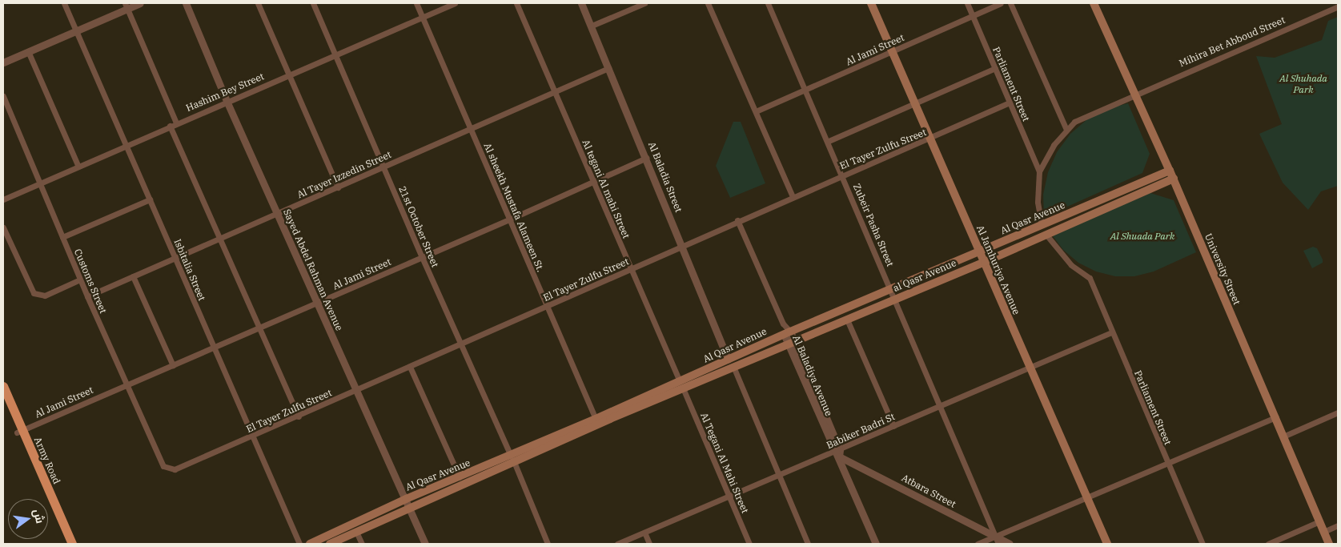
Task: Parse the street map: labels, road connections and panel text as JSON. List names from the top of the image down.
{
  "streets": {
    "highway": ["Army Road"],
    "main road": [
      "Al Qasr Avenue",
      "University Street",
      "Al Jamhuriya Avenue",
      "al Qasr Avenue"
    ],
    "street": [
      "Mihira Bet Abboud Street",
      "Al Jami Street",
      "Parliament Street",
      "Hashim Bey Street",
      "El Tayer Zulfu Street",
      "Al Tayer Izzedin Street",
      "Al Baladia Street",
      "Al tegani Al mahi Street",
      "Al sheekh Mustafa Alameen St.",
      "Zubeir Pasha Street",
      "21st October Street",
      "Isbitalia Street",
      "Sayed Abdel Rahman Avenue",
      "Customs Street",
      "Al Baladiya Avenue",
      "Babiker Badri St",
      "Al Tegani Al Mahi Street",
      "Atbara Street"
    ]
  },
  "crossings": [
    ["Mihira Bet Abboud Street", "Parliament Street"],
    ["Mihira Bet Abboud Street", "University Street"],
    ["Al Jami Street", "Parliament Street"],
    ["Al Jami Street", "Al Baladia Street"],
    ["Al Jami Street", "Al tegani Al mahi Street"],
    ["Al Jami Street", "Al sheekh Mustafa Alameen St."],
    ["Al Jami Street", "Zubeir Pasha Street"],
    ["Al Jami Street", "21st October Street"],
    ["Al Jami Street", "Isbitalia Street"],
    ["Al Jami Street", "Sayed Abdel Rahman Avenue"],
    ["Al Jami Street", "Al Jamhuriya Avenue"],
    ["Al Jami Street", "Customs Street"],
    ["Al Jami Street", "Army Road"],
    ["Parliament Street", "El Tayer Zulfu Street"],
    ["Parliament Street", "al Qasr Avenue"],
    ["Parliament Street", "Babiker Badri St"],
    ["Hashim Bey Street", "Al sheekh Mustafa Alameen St."],
    ["Hashim Bey Street", "21st October Street"],
    ["Hashim Bey Street", "Isbitalia Street"],
    ["Hashim Bey Street", "Sayed Abdel Rahman Avenue"],
    ["Hashim Bey Street", "Customs Street"],
    ["El Tayer Zulfu Street", "Al Baladia Street"],
    ["El Tayer Zulfu Street", "Al tegani Al mahi Street"],
    ["El Tayer Zulfu Street", "Al sheekh Mustafa Alameen St."],
    ["El Tayer Zulfu Street", "Zubeir Pasha Street"],
    ["El Tayer Zulfu Street", "21st October Street"],
    ["El Tayer Zulfu Street", "Isbitalia Street"],
    ["El Tayer Zulfu Street", "Sayed Abdel Rahman Avenue"],
    ["El Tayer Zulfu Street", "Al Jamhuriya Avenue"],
    ["El Tayer Zulfu Street", "Customs Street"],
    ["El Tayer Zulfu Street", "Al Baladiya Avenue"],
    ["Al Tayer Izzedin Street", "Al Baladia Street"],
    ["Al Tayer Izzedin Street", "Al tegani Al mahi Street"],
    ["Al Tayer Izzedin Street", "Al sheekh Mustafa Alameen St."],
    ["Al Tayer Izzedin Street", "21st October Street"],
    ["Al Tayer Izzedin Street", "Isbitalia Street"],
    ["Al Tayer Izzedin Street", "Sayed Abdel Rahman Avenue"],
    ["Al Tayer Izzedin Street", "Customs Street"],
    ["Al Baladia Street", "Al Qasr Avenue"],
    ["Al tegani Al mahi Street", "Al Qasr Avenue"],
    ["Al sheekh Mustafa Alameen St.", "Al Qasr Avenue"],
    ["Al Qasr Avenue", "Zubeir Pasha Street"],
    ["Al Qasr Avenue", "21st October Street"],
    ["Al Qasr Avenue", "University Street"],
    ["Al Qasr Avenue", "Sayed Abdel Rahman Avenue"],
    ["Al Qasr Avenue", "Al Jamhuriya Avenue"],
    ["Al Qasr Avenue", "al Qasr Avenue"],
    ["Al Qasr Avenue", "Al Baladiya Avenue"],
    ["Al Qasr Avenue", "Al Tegani Al Mahi Street"],
    ["Zubeir Pasha Street", "al Qasr Avenue"],
    ["Zubeir Pasha Street", "Babiker Badri St"],
    ["Zubeir Pasha Street", "Atbara Street"],
    ["University Street", "al Qasr Avenue"],
    ["Al Jamhuriya Avenue", "al Qasr Avenue"],
    ["Al Jamhuriya Avenue", "Babiker Badri St"],
    ["al Qasr Avenue", "Al Baladiya Avenue"],
    ["al Qasr Avenue", "Al Tegani Al Mahi Street"],
    ["Al Baladiya Avenue", "Babiker Badri St"],
    ["Al Baladiya Avenue", "Atbara Street"],
    ["Babiker Badri St", "Al Tegani Al Mahi Street"],
    ["Babiker Badri St", "Atbara Street"]
  ],
  "parks": ["Al Shuhada Park", "Al Shuada Park"],
  "north": "right"
}
